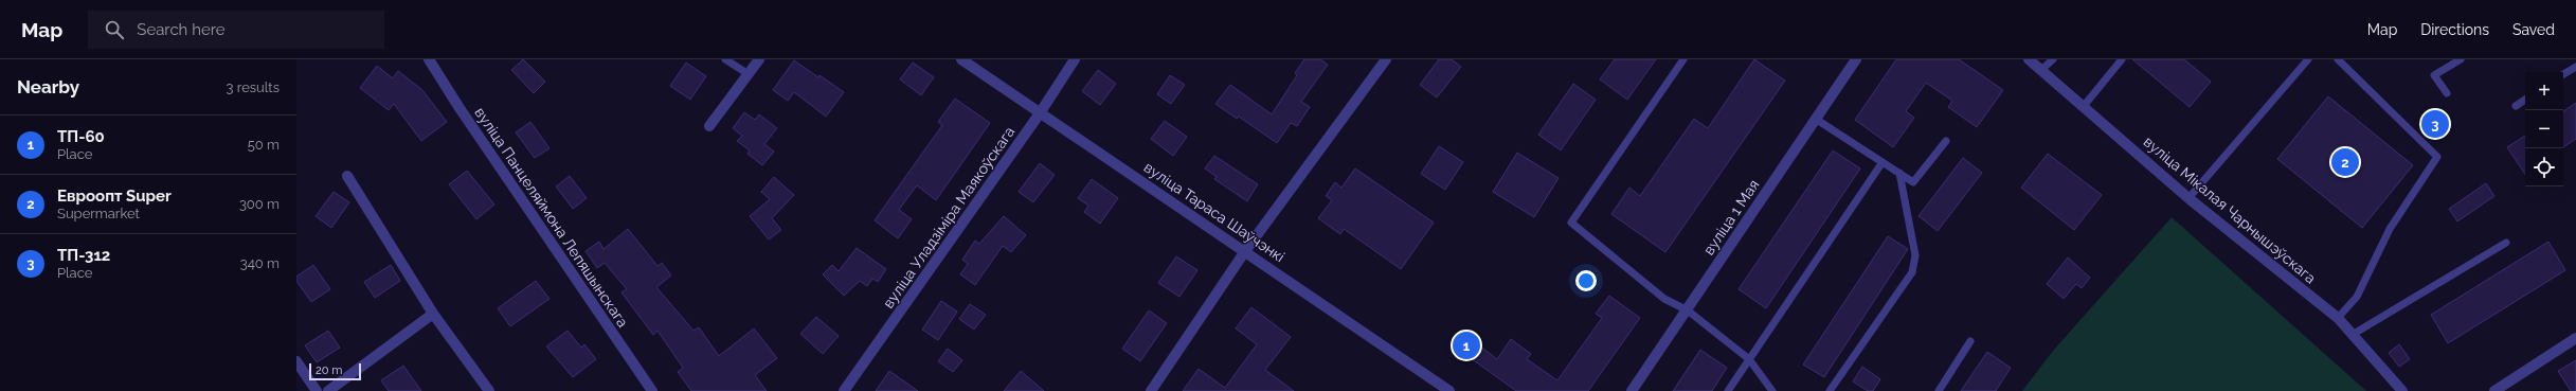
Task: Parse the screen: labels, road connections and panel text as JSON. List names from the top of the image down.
{
  "streets": {
    "street": [
      "вуліца Мікалая Чарнышэўскага",
      "вуліца Тараса Шаўчэнкі",
      "вуліца Панцеляймона Лепяшынскага",
      "вуліца Уладзіміра Маякоўскага",
      "вуліца 1 Мая"
    ]
  },
  "crossings": [
    ["вуліца Тараса Шаўчэнкі", "вуліца Уладзіміра Маякоўскага"]
  ],
  "scale_bar": "20 m",
  "page": {
    "header": "Map",
    "search": "Search here",
    "nav": ["Map", "Directions", "Saved"],
    "heading": ["Nearby", "3 results"],
    "map_buttons": ["+", "−"],
    "pins": ["3", "2", "1"],
    "list": [
      {
        "mark": "1",
        "name": "ТП-60",
        "note": "Place",
        "value": "50 m"
      },
      {
        "mark": "2",
        "name": "Евроопт Super",
        "note": "Supermarket",
        "value": "300 m"
      },
      {
        "mark": "3",
        "name": "ТП-312",
        "note": "Place",
        "value": "340 m"
      }
    ],
    "scale": "20 m"
  }
}
